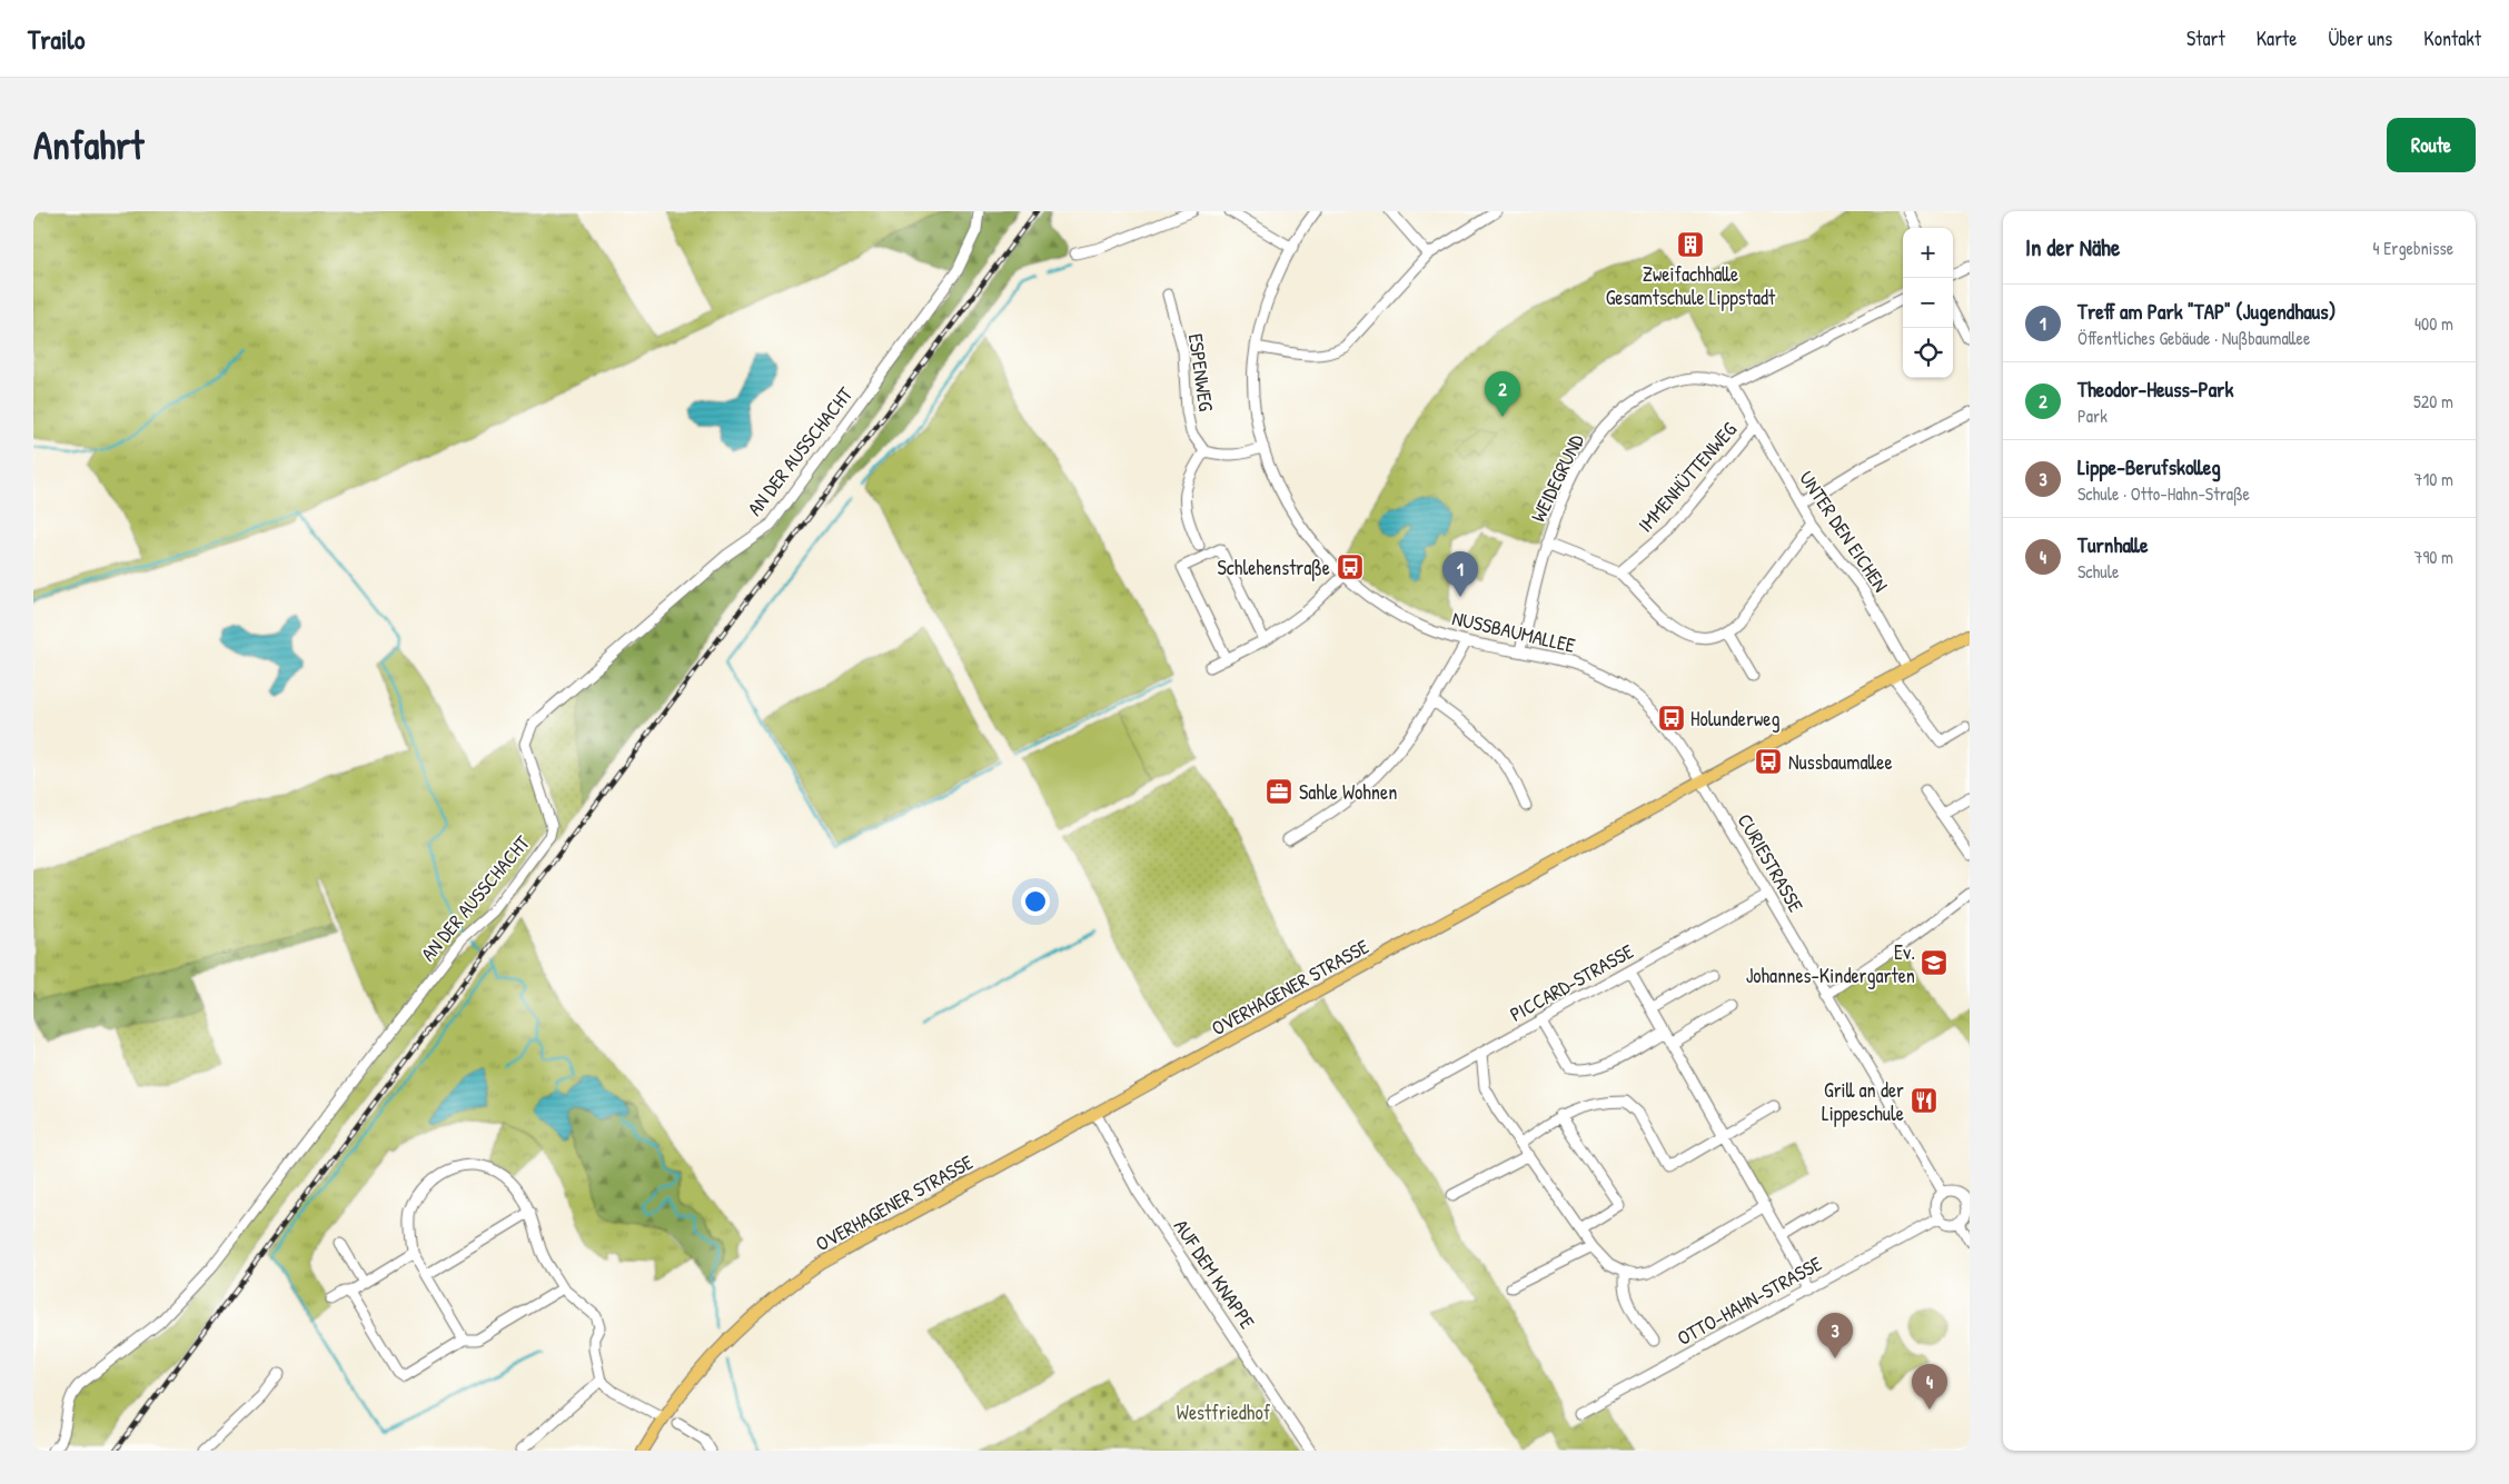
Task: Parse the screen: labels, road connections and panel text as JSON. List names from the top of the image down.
{
  "streets": {
    "main road": ["OVERHAGENER STRASSE"],
    "street": [
      "ESPENWEG",
      "AN DER AUSSCHACHT",
      "IMMENHÜTTENWEG",
      "WEIDEGRUND",
      "UNTER DEN EICHEN",
      "NUSSBAUMALLEE",
      "CURIESTRASSE",
      "PICCARD-STRASSE",
      "AUF DEM KNAPPE",
      "OTTO-HAHN-STRASSE"
    ]
  },
  "crossings": [
    ["IMMENHÜTTENWEG", "UNTER DEN EICHEN"],
    ["WEIDEGRUND", "UNTER DEN EICHEN"],
    ["WEIDEGRUND", "NUSSBAUMALLEE"],
    ["UNTER DEN EICHEN", "OVERHAGENER STRASSE"],
    ["NUSSBAUMALLEE", "CURIESTRASSE"],
    ["NUSSBAUMALLEE", "OVERHAGENER STRASSE"],
    ["CURIESTRASSE", "PICCARD-STRASSE"],
    ["CURIESTRASSE", "OVERHAGENER STRASSE"],
    ["CURIESTRASSE", "OTTO-HAHN-STRASSE"],
    ["OVERHAGENER STRASSE", "AUF DEM KNAPPE"]
  ],
  "parks": ["Westfriedhof"],
  "places": {
    "building": ["Zweifachhalle Gesamtschule Lippstadt"],
    "bus stop": ["Schlehenstraße", "Holunderweg", "Nussbaumallee"],
    "office": ["Sahle Wohnen"],
    "school or university": ["Ev. Johannes-Kindergarten"],
    "restaurant": ["Grill an der Lippeschule"]
  },
  "page": {
    "header": "Trailo",
    "nav": [
      "Start",
      "Karte",
      "Über uns",
      "Kontakt"
    ],
    "buttons": "Route",
    "title": "Anfahrt",
    "heading": ["In der Nähe", "4 Ergebnisse"],
    "map_buttons": ["+", "−"],
    "list": [
      {
        "mark": "1",
        "name": "Treff am Park \"TAP\" (Jugendhaus)",
        "note": "Öffentliches Gebäude · Nußbaumallee",
        "value": "400 m"
      },
      {
        "mark": "2",
        "name": "Theodor-Heuss-Park",
        "note": "Park",
        "value": "520 m"
      },
      {
        "mark": "3",
        "name": "Lippe-Berufskolleg",
        "note": "Schule · Otto-Hahn-Straße",
        "value": "710 m"
      },
      {
        "mark": "4",
        "name": "Turnhalle",
        "note": "Schule",
        "value": "790 m"
      }
    ],
    "pins": [
      "2",
      "1",
      "3",
      "4"
    ]
  }
}
